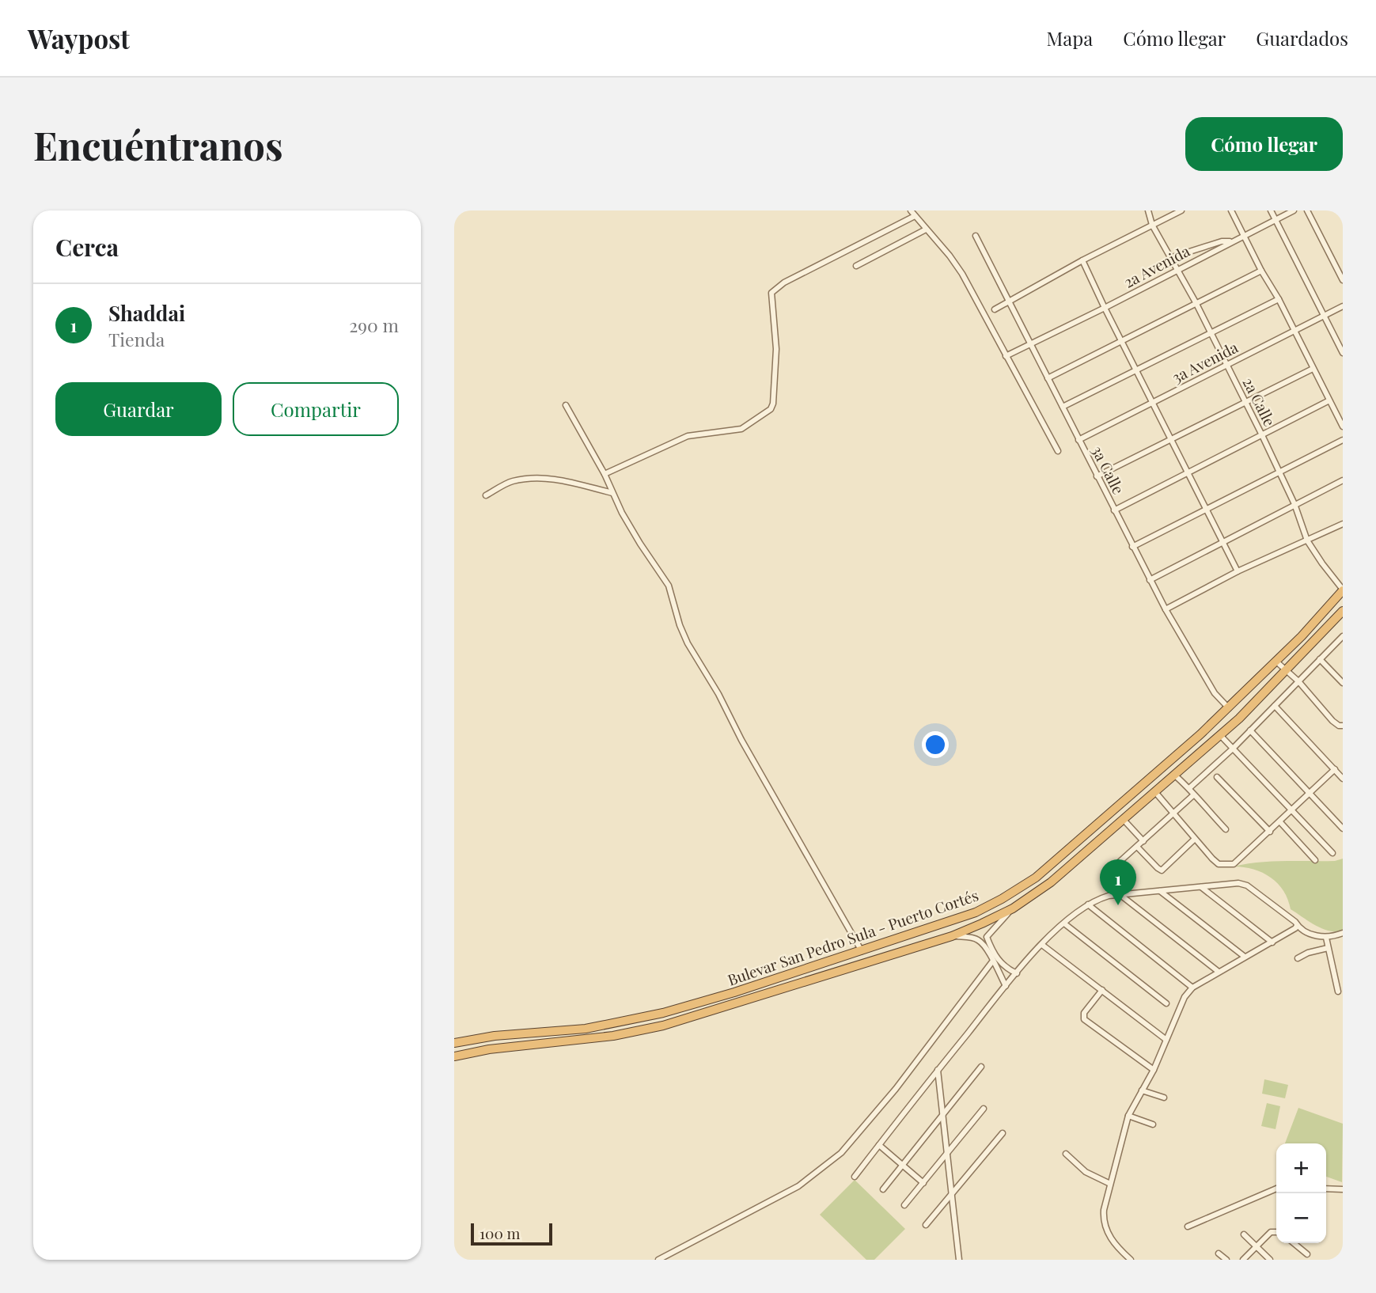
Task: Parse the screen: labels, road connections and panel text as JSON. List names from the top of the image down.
{
  "streets": {
    "highway": ["Bulevar San Pedro Sula - Puerto Cortés"],
    "street": [
      "2a Avenida",
      "3a Avenida",
      "2a Calle",
      "3a Calle"
    ]
  },
  "crossings": [
    ["2a Avenida", "2a Calle"],
    ["2a Avenida", "3a Calle"],
    ["3a Avenida", "2a Calle"],
    ["3a Avenida", "3a Calle"],
    ["2a Calle", "Bulevar San Pedro Sula - Puerto Cortés"],
    ["3a Calle", "Bulevar San Pedro Sula - Puerto Cortés"]
  ],
  "scale_bar": "100 m",
  "page": {
    "header": "Waypost",
    "nav": ["Mapa", "Cómo llegar", "Guardados"],
    "buttons": [
      "Cómo llegar",
      ["Guardar", "Compartir"]
    ],
    "title": "Encuéntranos",
    "heading": "Cerca",
    "list": [
      {
        "mark": "1",
        "name": "Shaddai",
        "note": "Tienda",
        "value": "290 m"
      }
    ],
    "pins": "1",
    "map_buttons": ["+", "−"],
    "scale": "100 m"
  }
}
